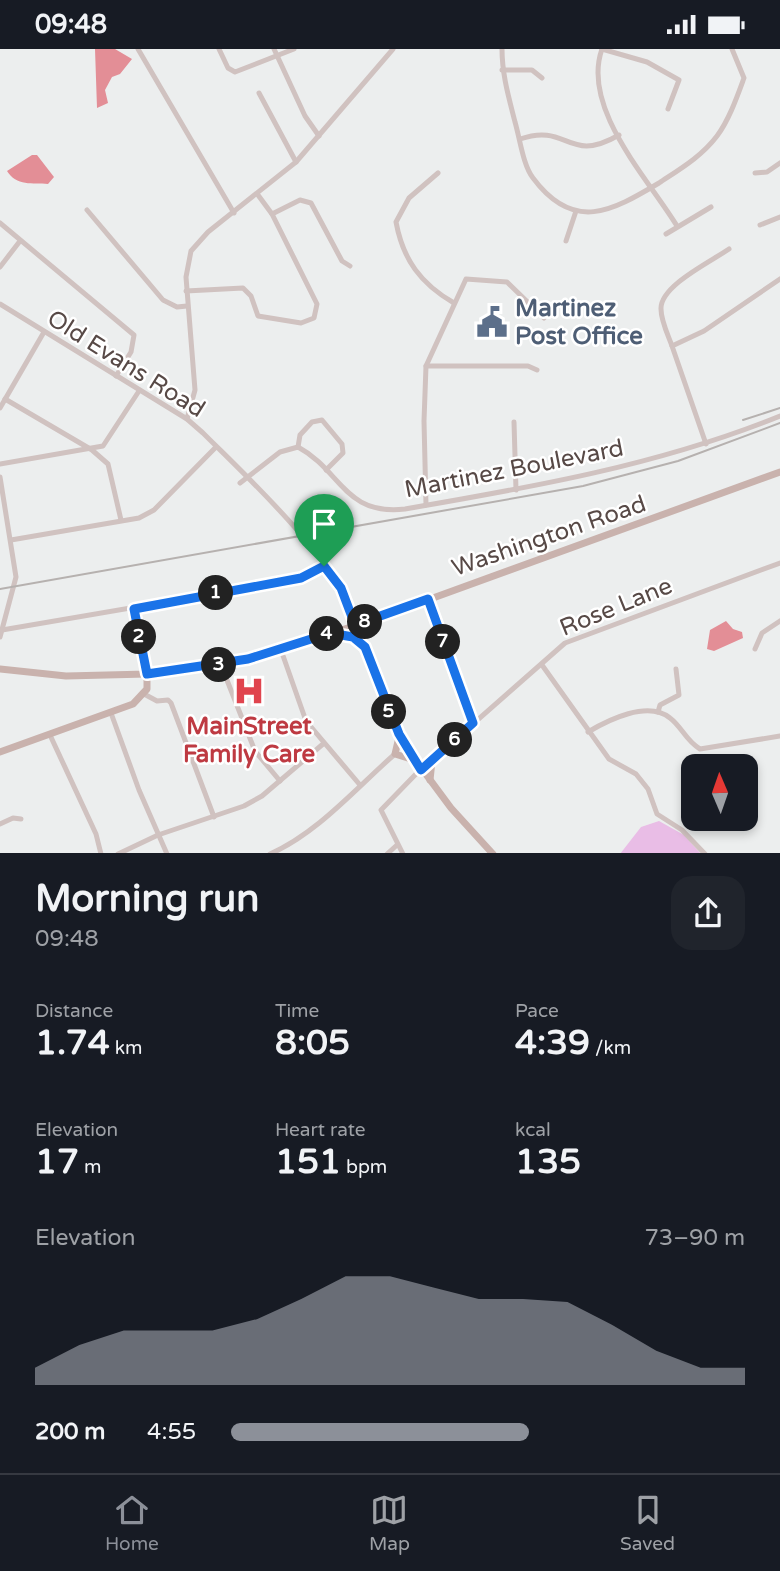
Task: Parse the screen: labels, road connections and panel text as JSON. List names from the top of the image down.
{
  "streets": {
    "main road": ["Washington Road"],
    "street": ["Old Evans Road", "Martinez Boulevard", "Rose Lane"]
  },
  "crossings": [
    ["Old Evans Road", "Washington Road"]
  ],
  "places": {
    "public building": ["Martinez Post Office"],
    "hospital": ["MainStreet Family Care"]
  },
  "north": "top",
  "page": {
    "status": "09:48",
    "pins": [
      "1",
      "8",
      "4",
      "2",
      "7",
      "3",
      "5",
      "6"
    ],
    "heading": ["Morning run", "09:48"],
    "stats": [
      ["Distance", "1.74 km"],
      ["Time", "8:05"],
      ["Pace", "4:39 /km"],
      ["Elevation", "17 m"],
      ["Heart rate", "151 bpm"],
      ["kcal", "135"]
    ],
    "chart": ["Elevation", "73–90 m"],
    "list": [
      {
        "name": "200 m",
        "note": "4:55"
      }
    ],
    "tabs": ["Home", "Map", "Saved"]
  }
}
